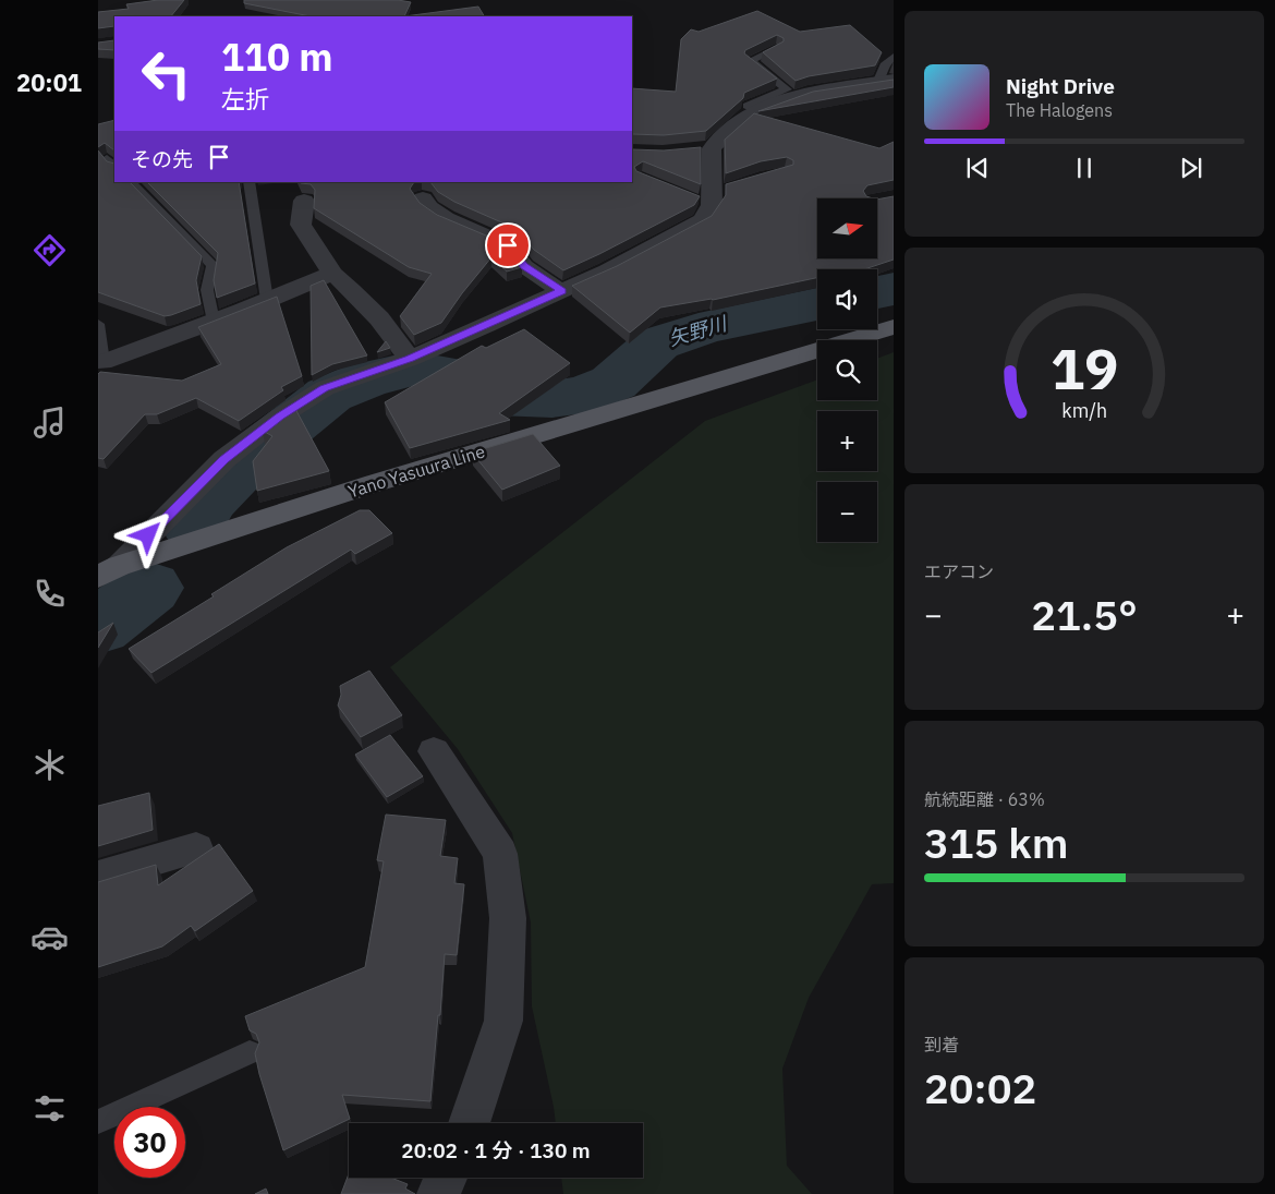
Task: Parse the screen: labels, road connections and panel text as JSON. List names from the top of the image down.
{
  "streets": {
    "main road": ["Yano Yasuura Line"]
  },
  "water": ["矢野川"],
  "north": "right",
  "page": {
    "tabs": "20:01",
    "turn": ["110 m", "左折"],
    "song": ["Night Drive", "The Halogens"],
    "then": "その先",
    "map_buttons": ["+", "−"],
    "tile": [
      "エアコン",
      ["航続距離 · 63%", "315 km"],
      ["到着", "20:02"]
    ],
    "heat": ["−", "21.5°", "+"],
    "limit": "30",
    "trip": "20:02 · 1 分 · 130 m",
    "gauge": ["19", "km/h"]
  }
}
